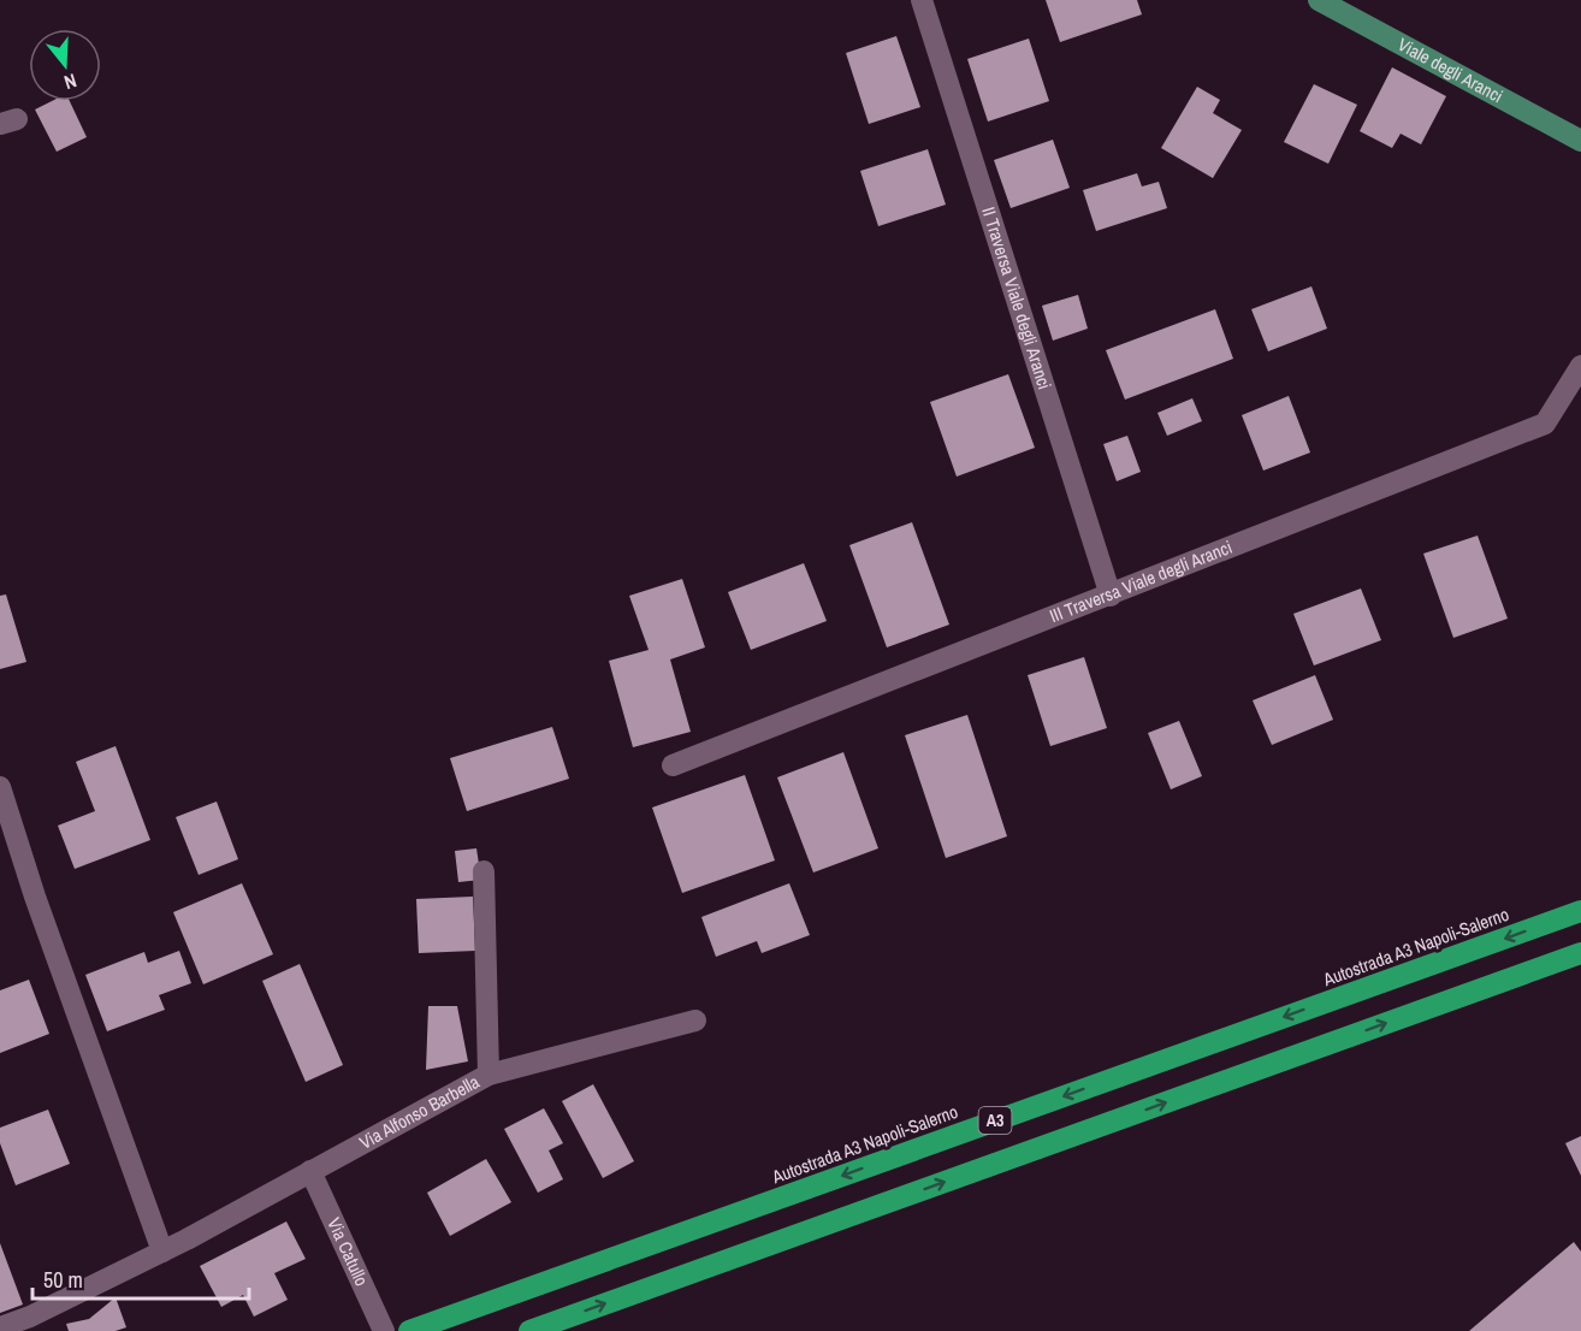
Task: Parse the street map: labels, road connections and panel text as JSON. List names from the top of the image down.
{
  "streets": {
    "highway": ["Autostrada A3 Napoli-Salerno", "A3"],
    "main road": ["Viale degli Aranci"],
    "street": [
      "II Traversa Viale degli Aranci",
      "III Traversa Viale degli Aranci",
      "Via Alfonso Barbella",
      "Via Catullo"
    ]
  },
  "crossings": [
    ["II Traversa Viale degli Aranci", "III Traversa Viale degli Aranci"],
    ["Via Alfonso Barbella", "Via Catullo"]
  ],
  "scale_bar": "50 m",
  "north": "bottom"
}
